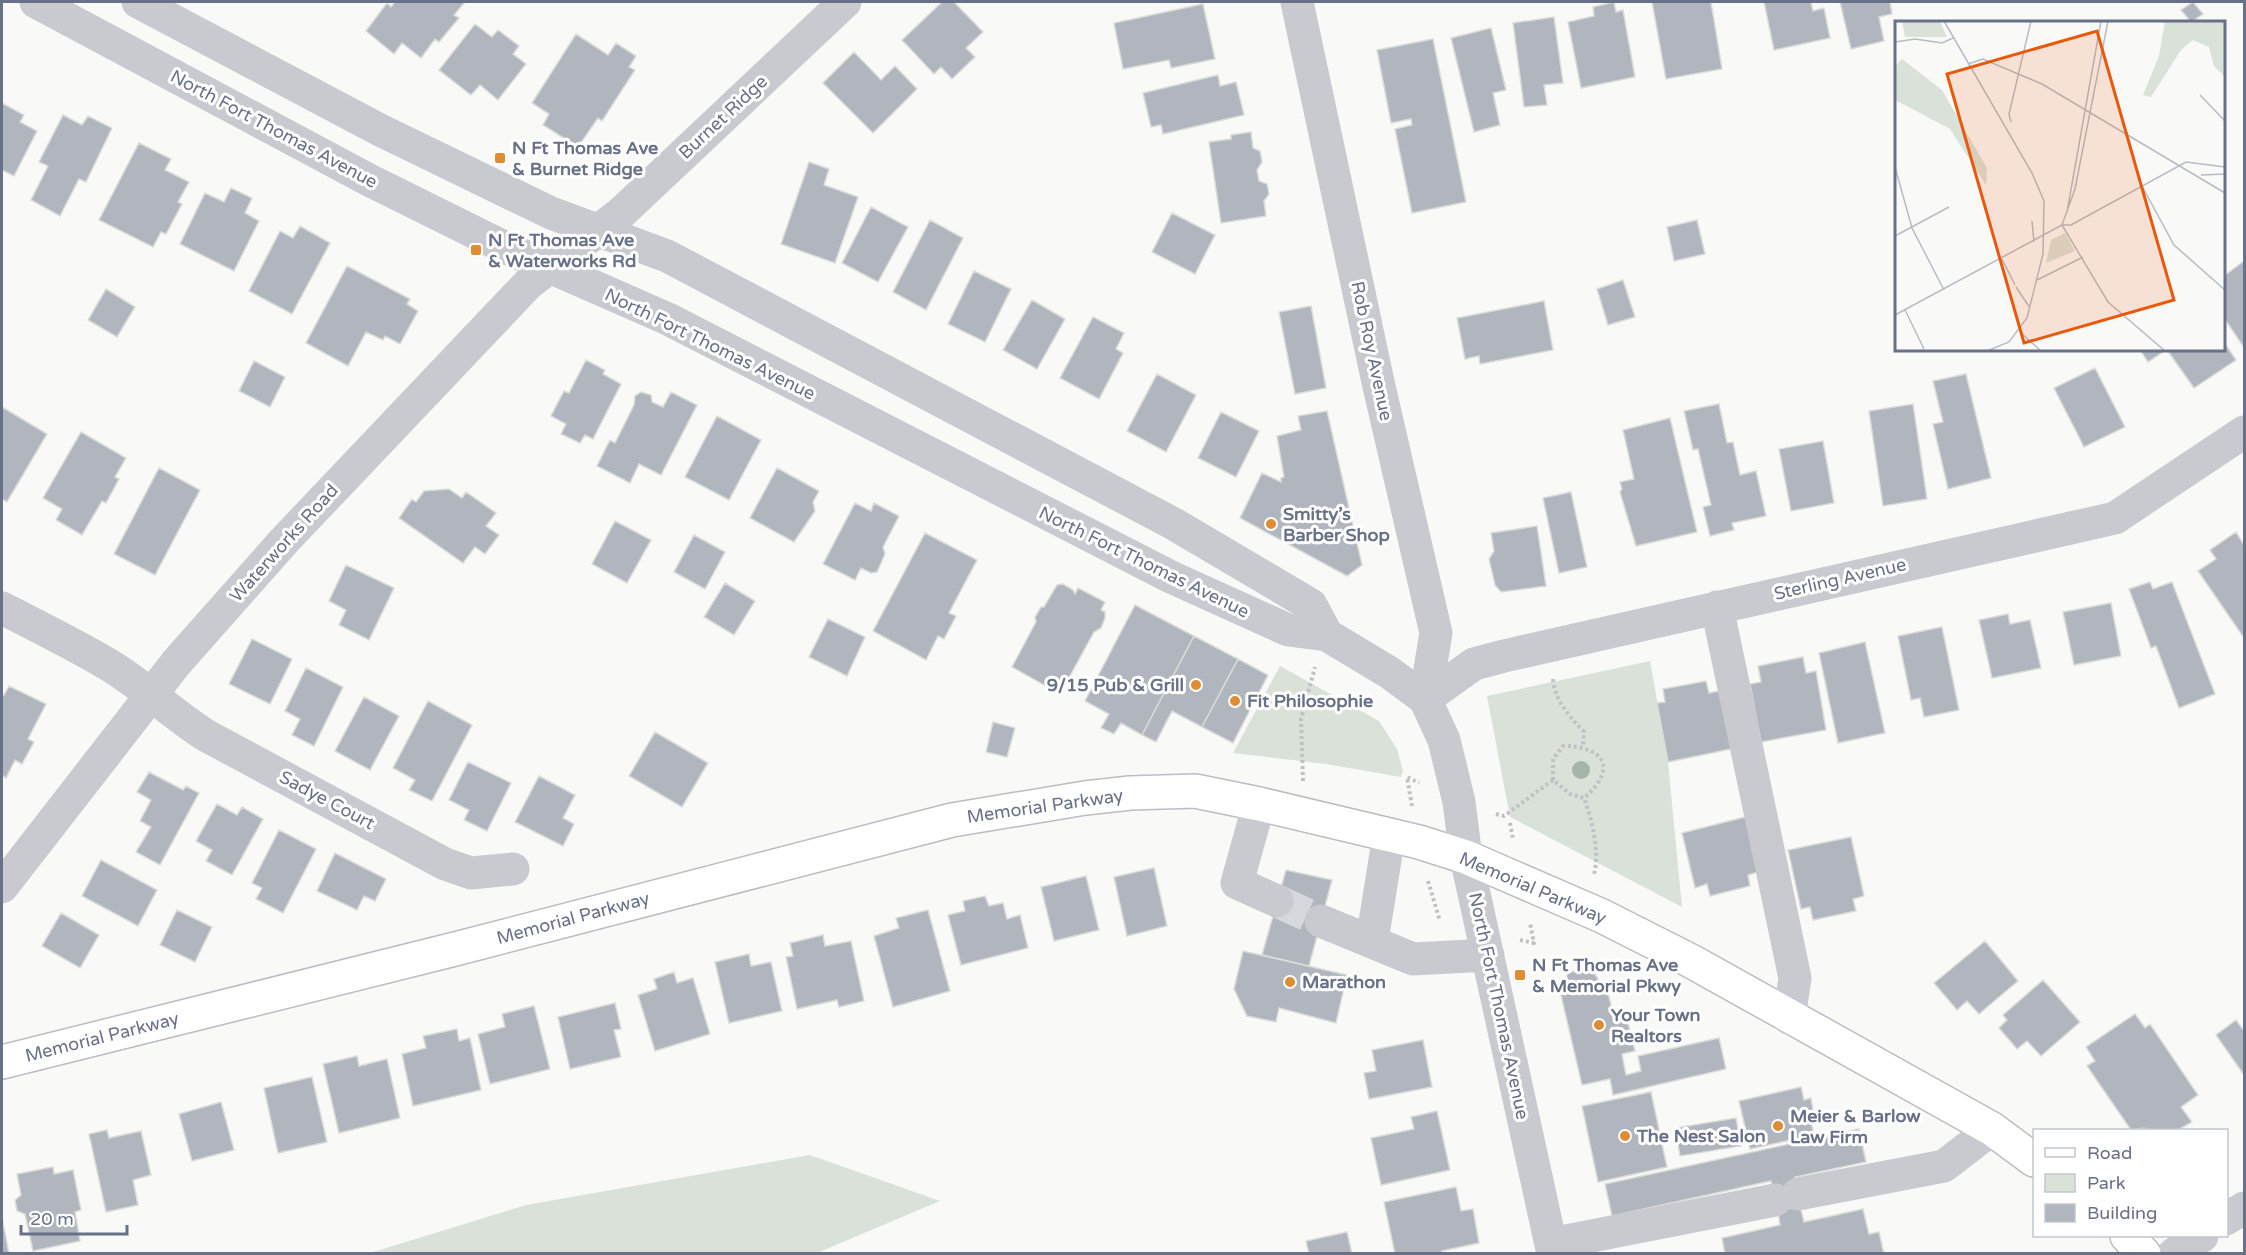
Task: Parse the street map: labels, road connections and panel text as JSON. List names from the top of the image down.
{
  "streets": {
    "main road": ["Memorial Parkway"],
    "street": [
      "Burnet Ridge",
      "North Fort Thomas Avenue",
      "Rob Roy Avenue",
      "Waterworks Road",
      "Sterling Avenue",
      "Sadye Court"
    ]
  },
  "crossings": [
    ["Burnet Ridge", "Waterworks Road"],
    ["North Fort Thomas Avenue", "Rob Roy Avenue"],
    ["North Fort Thomas Avenue", "Waterworks Road"],
    ["North Fort Thomas Avenue", "Sterling Avenue"],
    ["North Fort Thomas Avenue", "Memorial Parkway"],
    ["Rob Roy Avenue", "Sterling Avenue"],
    ["Waterworks Road", "Sadye Court"]
  ],
  "places": {
    "transit": ["N Ft Thomas Ave & Burnet Ridge", "N Ft Thomas Ave & Waterworks Rd", "N Ft Thomas Ave & Memorial Pkwy"],
    "other": [
      "Smitty’s Barber Shop",
      "9/15 Pub & Grill",
      "Fit Philosophie",
      "Marathon",
      "Your Town Realtors",
      "Meier & Barlow Law Firm",
      "The Nest Salon"
    ]
  },
  "legend": ["Road", "Park", "Building"],
  "scale_bar": "20 m"
}
